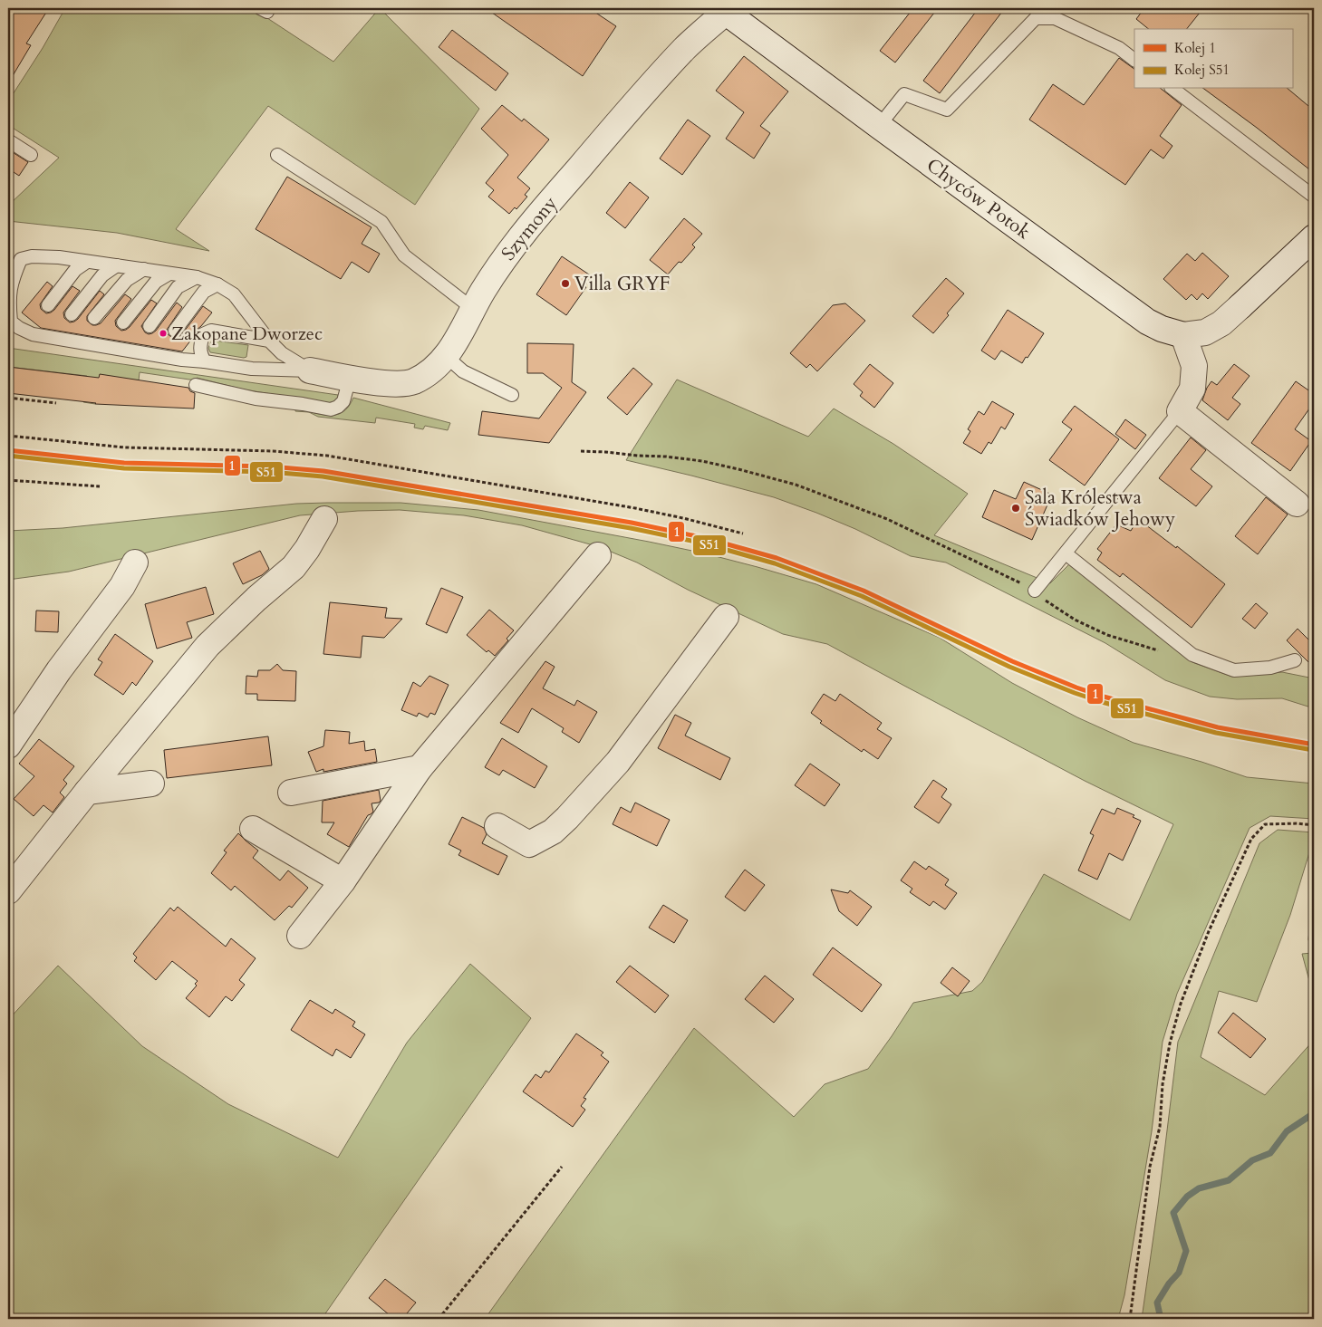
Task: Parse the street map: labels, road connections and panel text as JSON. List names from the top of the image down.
{
  "streets": {
    "street": ["Chyców Potok", "Szymony"]
  },
  "crossings": [
    ["Chyców Potok", "Szymony"]
  ],
  "places": ["Villa GRYF", "Zakopane Dworzec", "Sala Królestwa Świadków Jehowy"],
  "lines": ["rail line 1", "rail line S51"],
  "legend": ["Kolej 1", "Kolej S51"]
}
